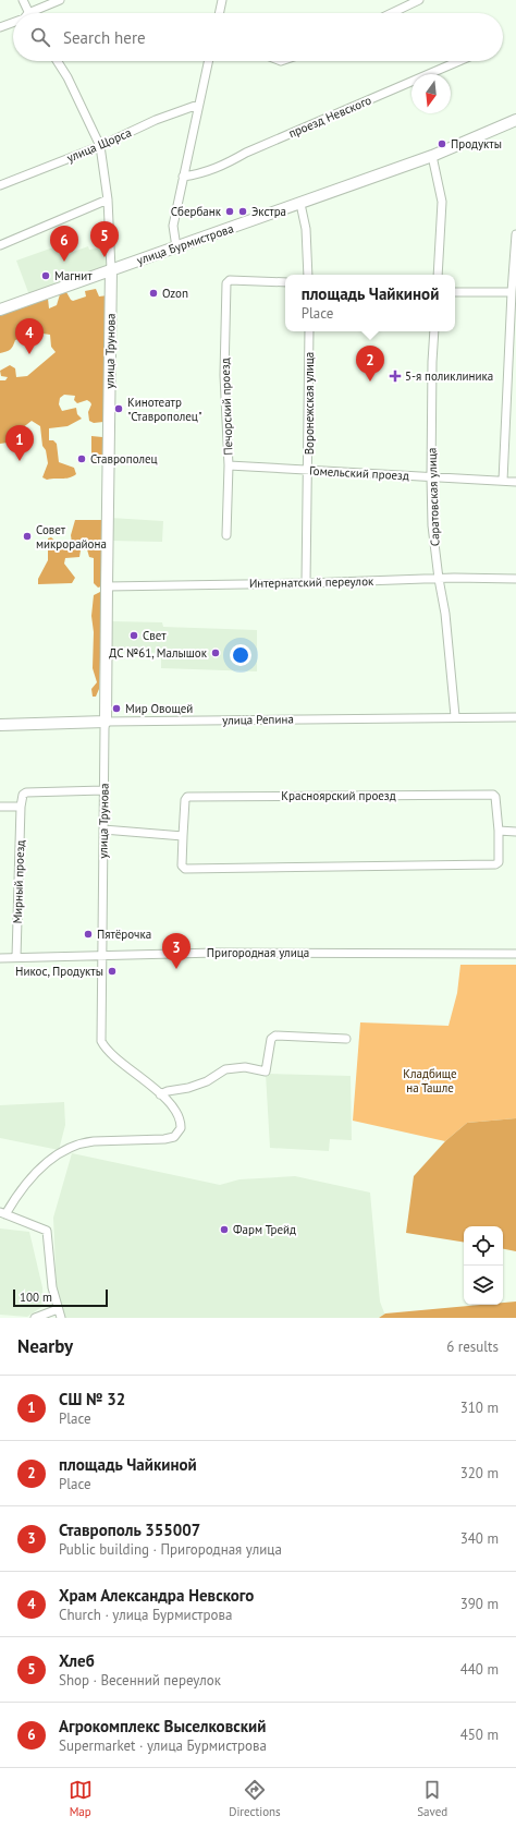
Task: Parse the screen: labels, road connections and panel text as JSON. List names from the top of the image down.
{
  "streets": {
    "street": [
      "проезд Невского",
      "улица Щорса",
      "улица Бурмистрова",
      "улица Трунова",
      "Воронежская улица",
      "Печорский проезд",
      "Гомельский проезд",
      "Саратовская улица",
      "Интернатский переулок",
      "улица Репина",
      "Красноярский проезд",
      "Мирный проезд",
      "Пригородная улица"
    ]
  },
  "crossings": [
    ["улица Бурмистрова", "улица Трунова"],
    ["улица Трунова", "Интернатский переулок"],
    ["улица Трунова", "улица Репина"],
    ["улица Трунова", "Пригородная улица"],
    ["Воронежская улица", "Гомельский проезд"],
    ["Воронежская улица", "Интернатский переулок"],
    ["Печорский проезд", "Гомельский проезд"],
    ["Гомельский проезд", "Саратовская улица"],
    ["Саратовская улица", "Интернатский переулок"],
    ["Саратовская улица", "улица Репина"],
    ["Мирный проезд", "Пригородная улица"]
  ],
  "parks": ["Кладбище на Ташле"],
  "places": {
    "other": [
      "Продукты",
      "Сбербанк",
      "Экстра",
      "Магнит",
      "Ozon",
      "Кинотеатр \"Ставрополец\"",
      "Ставрополец",
      "Совет микрорайона",
      "Свет",
      "ДС №61, Малышок",
      "Мир Овощей",
      "Пятёрочка",
      "Никос, Продукты",
      "Фарм Трейд"
    ],
    "health": ["5-я поликлиника"]
  },
  "scale_bar": "100 m",
  "north": "bottom",
  "page": {
    "search": "Search here",
    "pins": [
      "5",
      "6",
      "4",
      "2",
      "1",
      "3"
    ],
    "popup": ["площадь Чайкиной", "Place"],
    "scale": "100 m",
    "heading": ["Nearby", "6 results"],
    "list": [
      {
        "mark": "1",
        "name": "СШ № 32",
        "note": "Place",
        "value": "310 m"
      },
      {
        "mark": "2",
        "name": "площадь Чайкиной",
        "note": "Place",
        "value": "320 m"
      },
      {
        "mark": "3",
        "name": "Ставрополь 355007",
        "note": "Public building · Пригородная улица",
        "value": "340 m"
      },
      {
        "mark": "4",
        "name": "Храм Александра Невского",
        "note": "Church · улица Бурмистрова",
        "value": "390 m"
      },
      {
        "mark": "5",
        "name": "Хлеб",
        "note": "Shop · Весенний переулок",
        "value": "440 m"
      },
      {
        "mark": "6",
        "name": "Агрокомплекс Выселковский",
        "note": "Supermarket · улица Бурмистрова",
        "value": "450 m"
      }
    ],
    "nav": ["Map", "Directions", "Saved"]
  }
}
